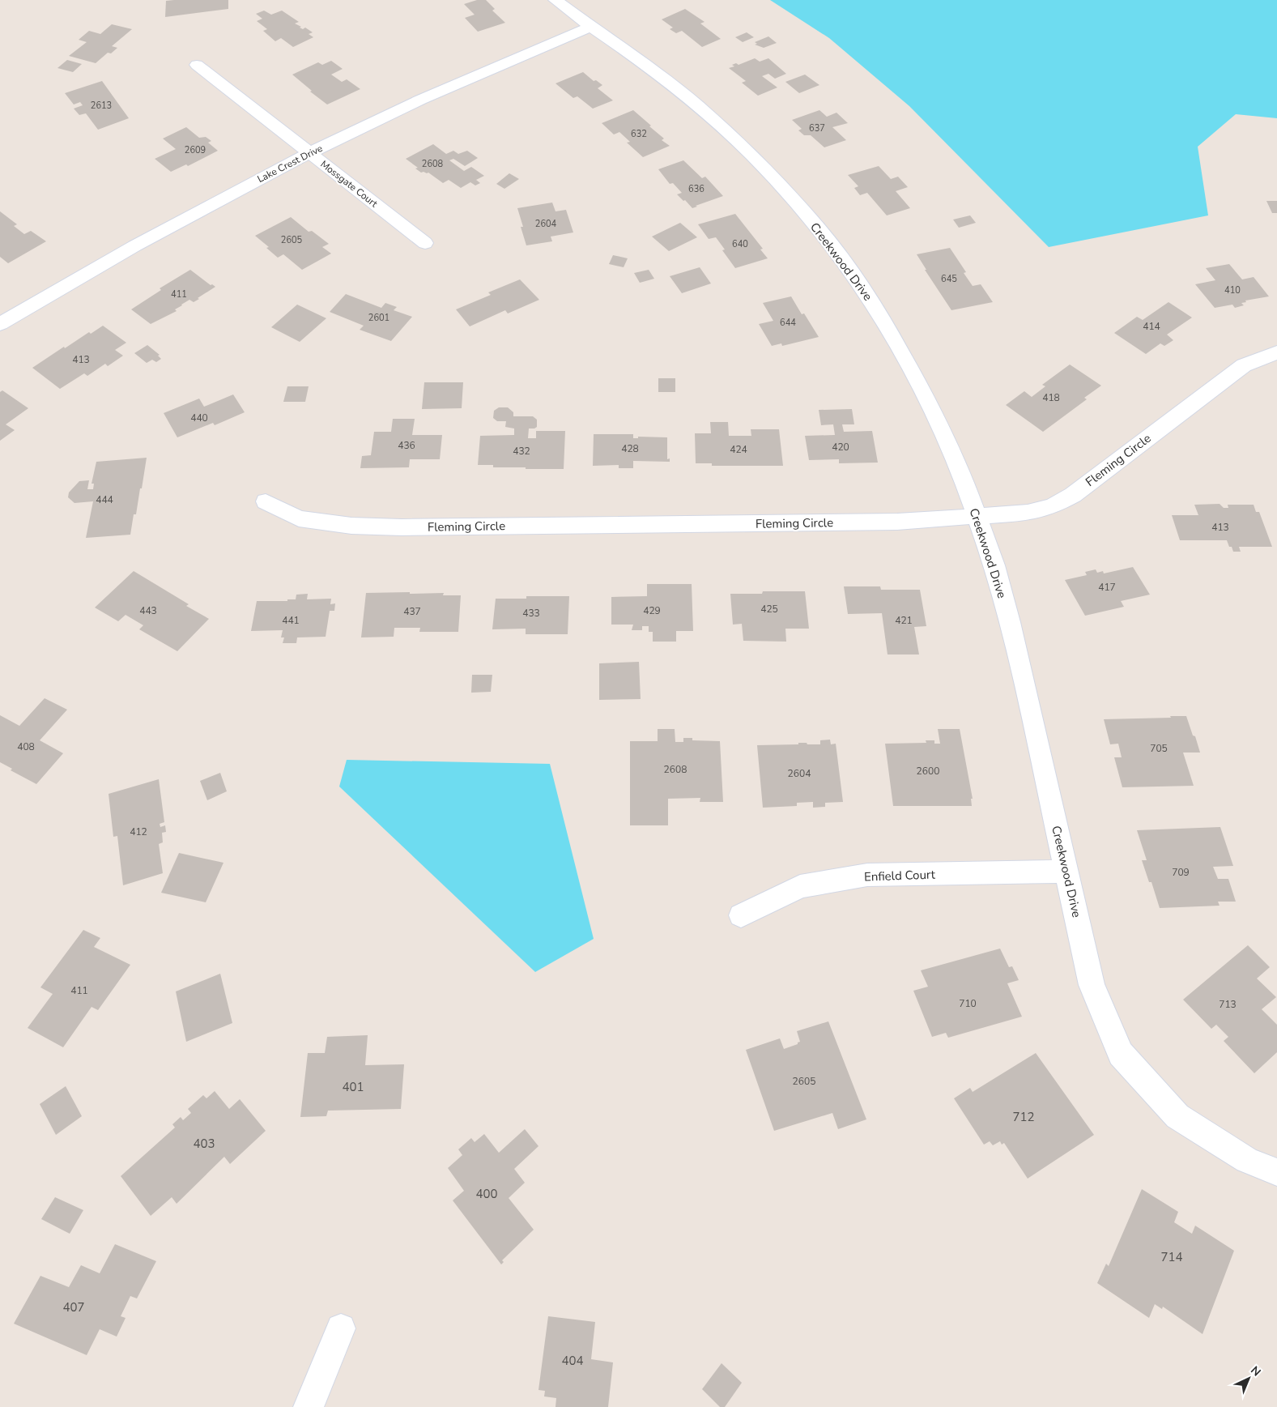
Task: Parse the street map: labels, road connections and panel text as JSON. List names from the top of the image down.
{
  "streets": {
    "street": [
      "Lake Crest Drive",
      "Mossgate Court",
      "Creekwood Drive",
      "Fleming Circle",
      "Enfield Court"
    ]
  },
  "crossings": [
    ["Lake Crest Drive", "Mossgate Court"],
    ["Lake Crest Drive", "Creekwood Drive"],
    ["Creekwood Drive", "Fleming Circle"],
    ["Creekwood Drive", "Enfield Court"]
  ],
  "house_numbers": [
    "2613",
    "637",
    "632",
    "2609",
    "2608",
    "636",
    "2604",
    "2605",
    "640",
    "645",
    "410",
    "411",
    "2601",
    "644",
    "414",
    "413",
    "418",
    "440",
    "436",
    "420",
    "428",
    "424",
    "432",
    "444",
    "413",
    "417",
    "425",
    "443",
    "429",
    "437",
    "433",
    "441",
    "421",
    "408",
    "705",
    "2608",
    "2600",
    "2604",
    "412",
    "709",
    "411",
    "710",
    "713",
    "2605",
    "401",
    "712",
    "403",
    "400",
    "714",
    "407",
    "404"
  ],
  "north": "top right"
}
